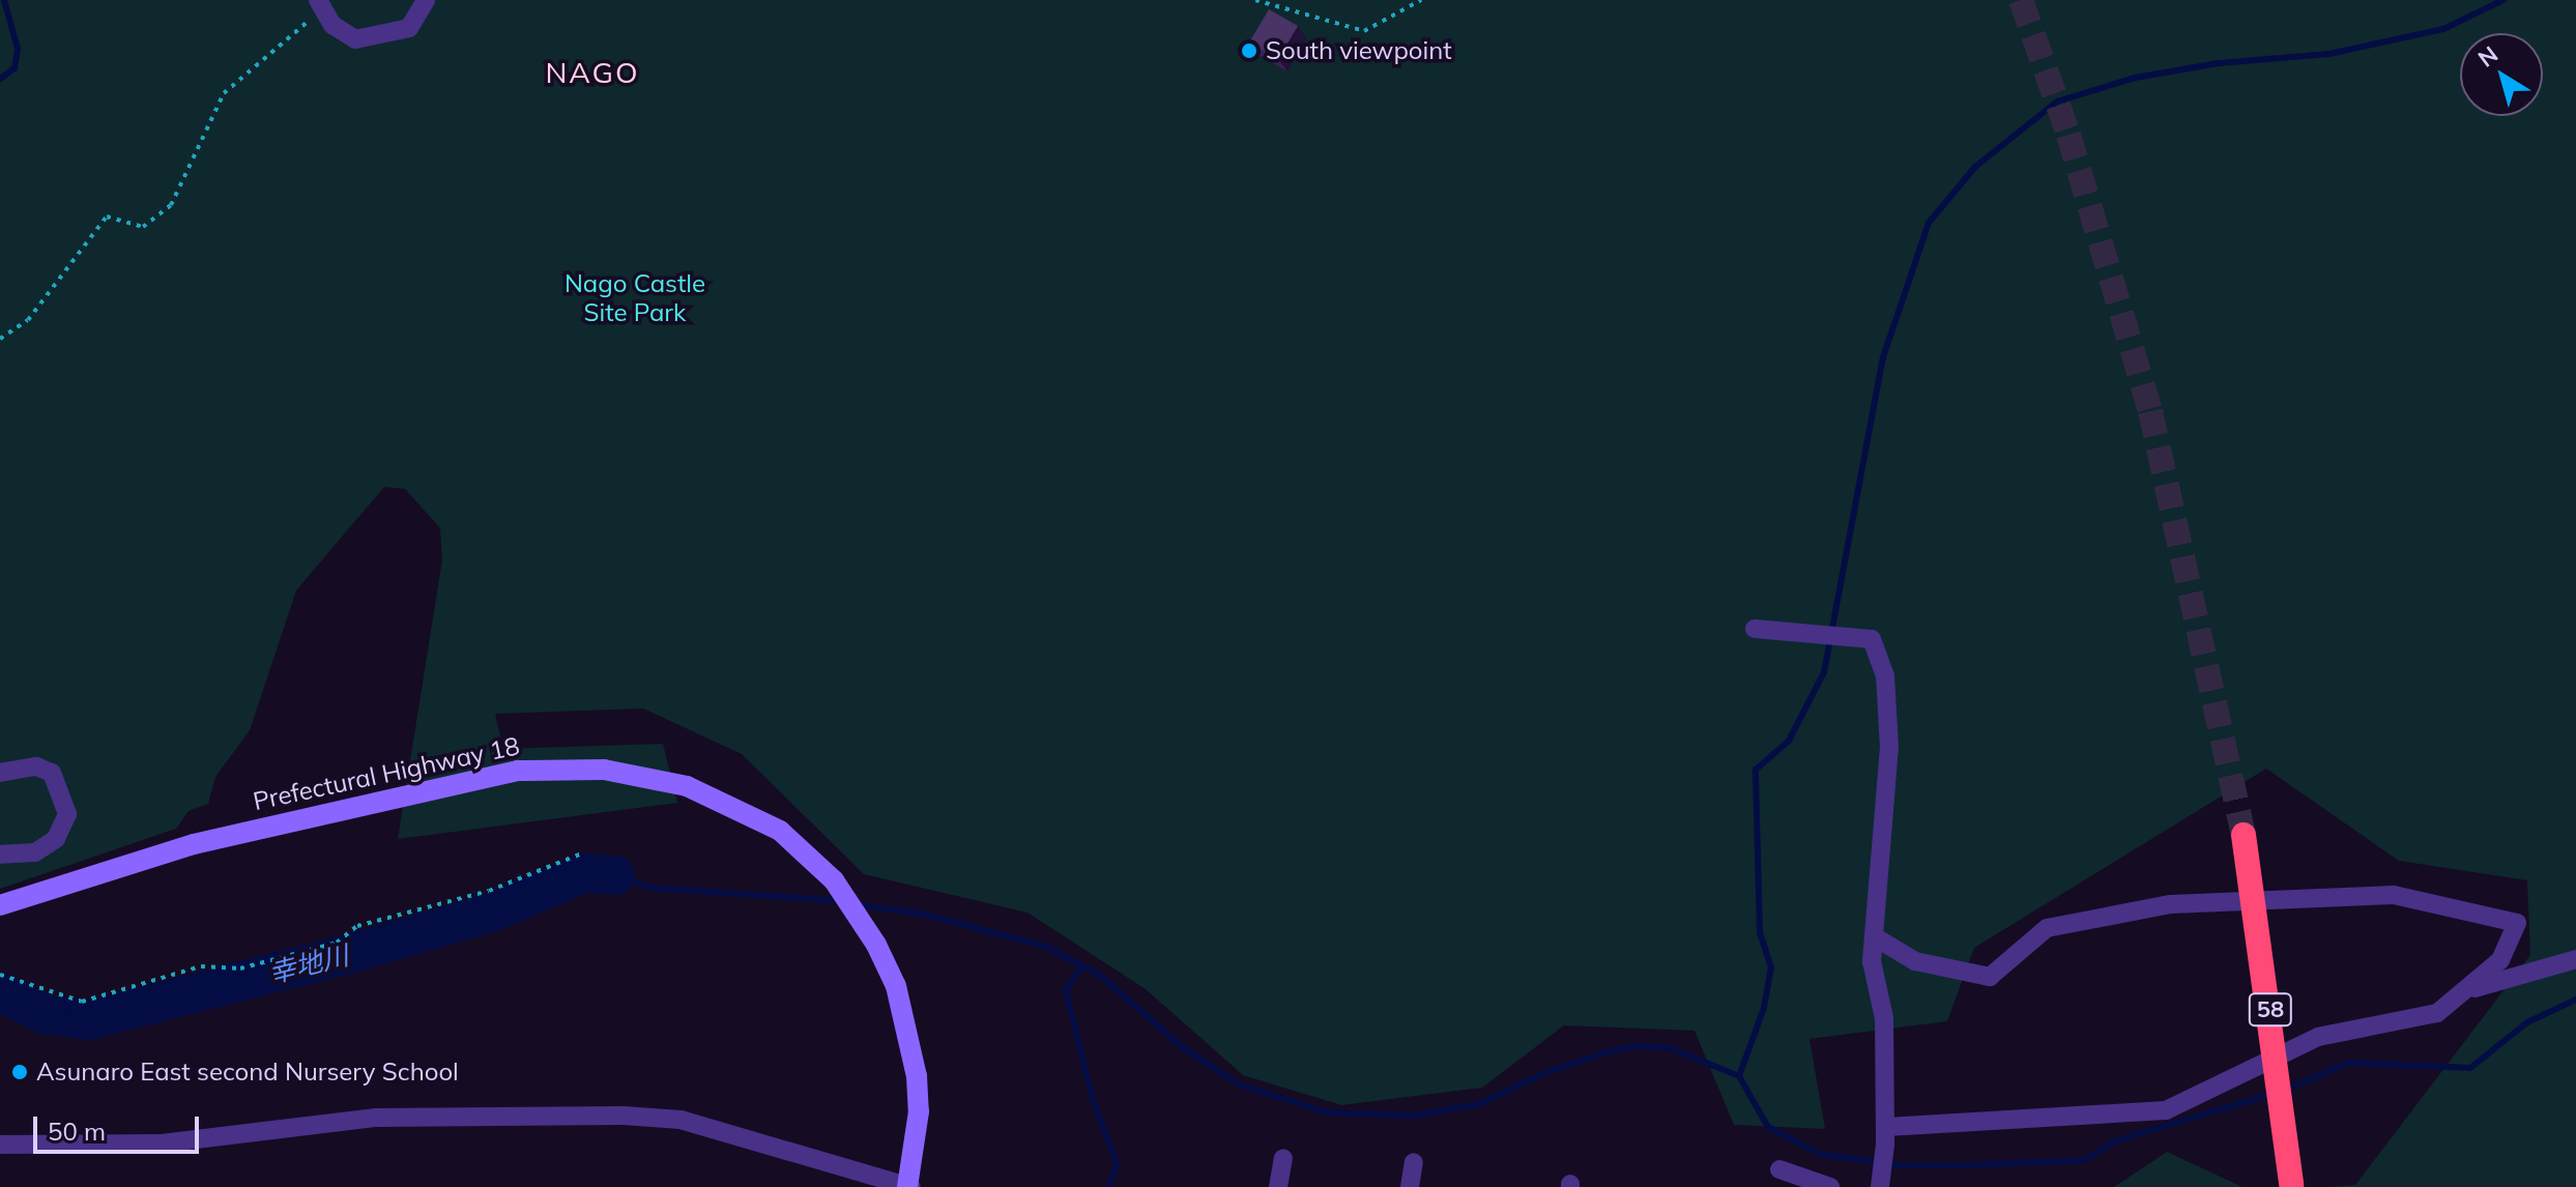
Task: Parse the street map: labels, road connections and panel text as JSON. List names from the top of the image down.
{
  "streets": {
    "highway": ["58"],
    "main road": ["Prefectural Highway 18"]
  },
  "districts": ["NAGO"],
  "water": ["幸地川"],
  "parks": ["Nago Castle Site Park"],
  "places": ["South viewpoint", "Asunaro East second Nursery School"],
  "scale_bar": "50 m",
  "north": "top left"
}
